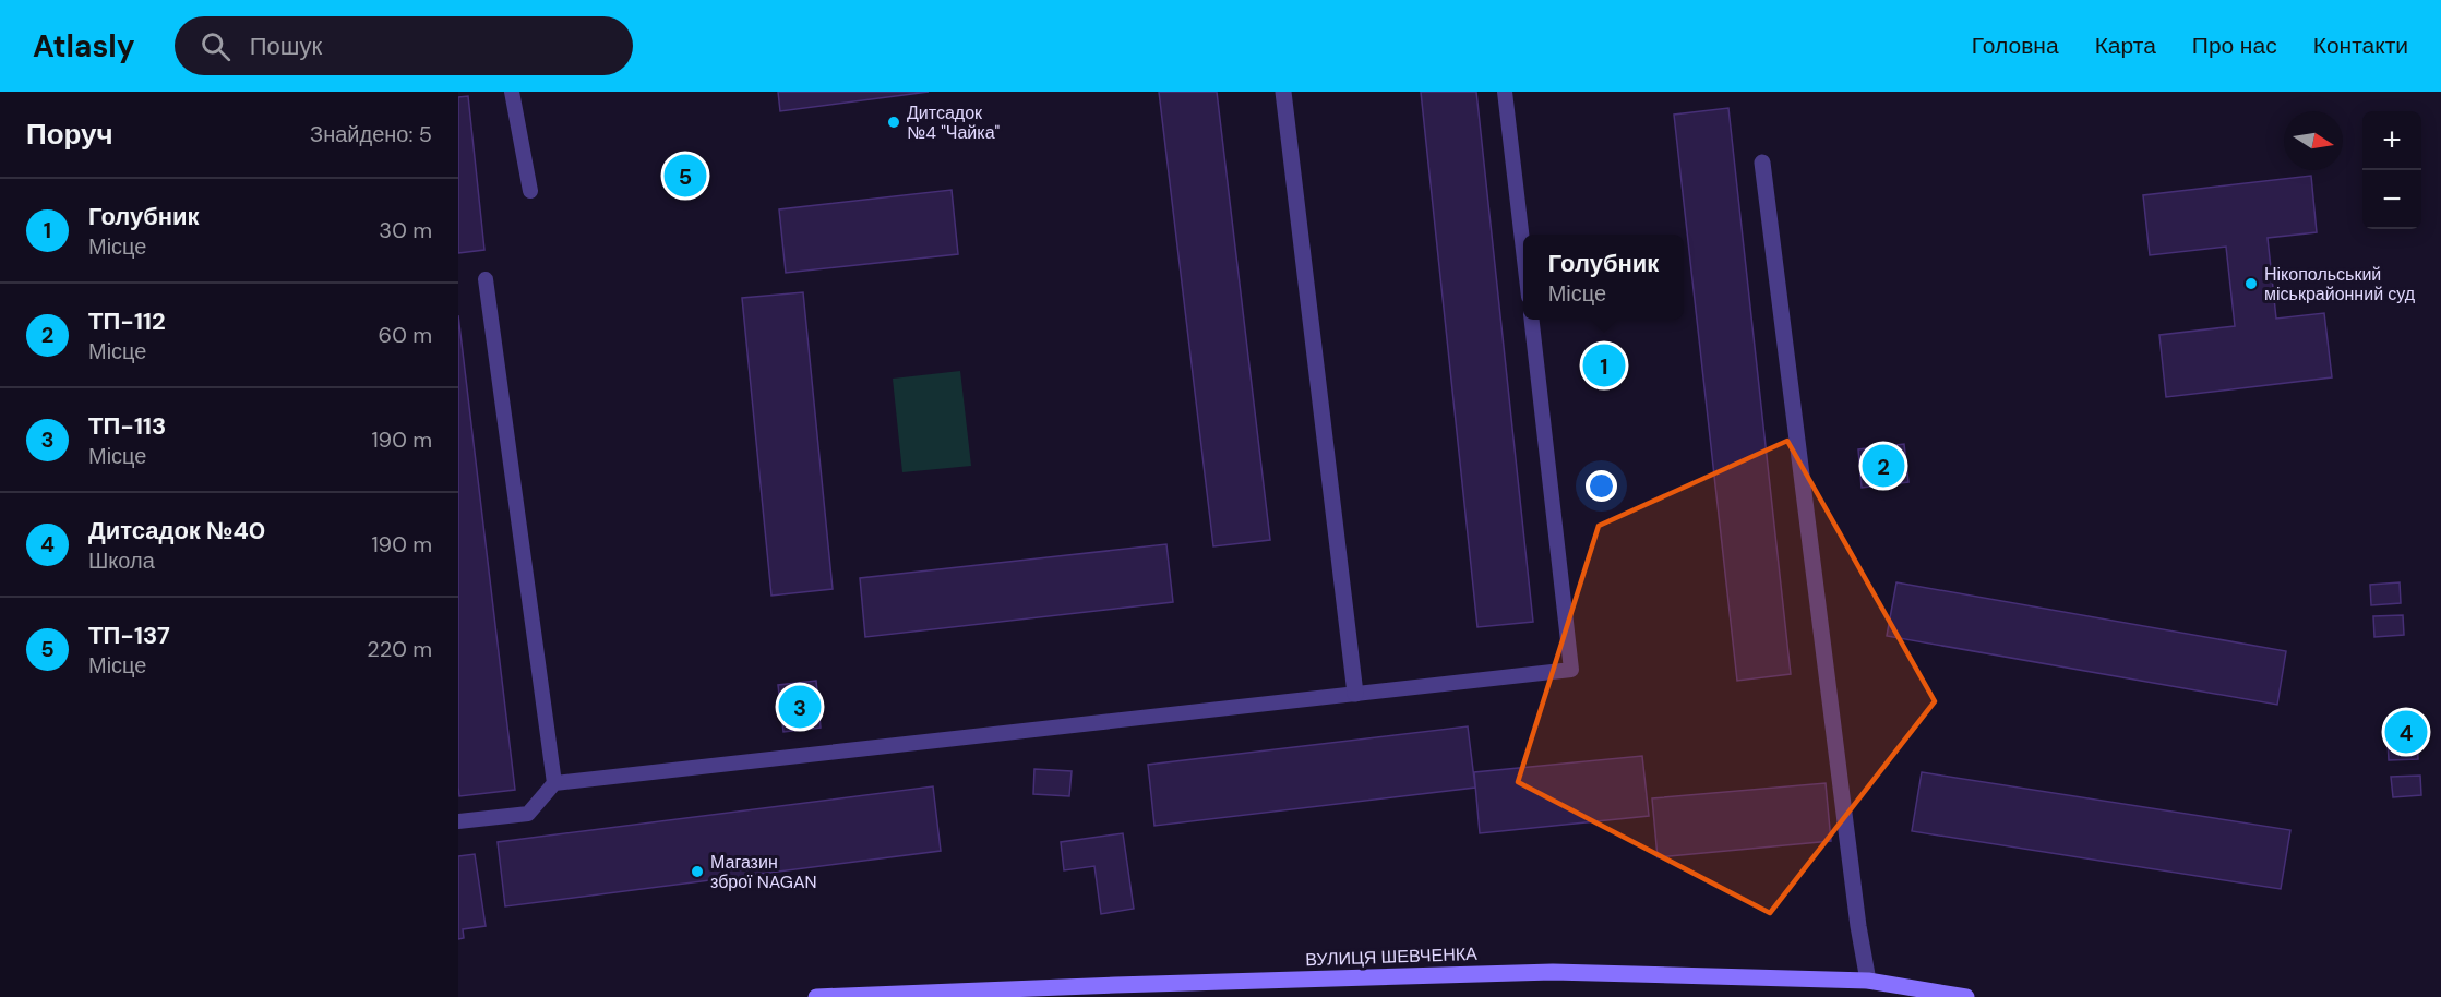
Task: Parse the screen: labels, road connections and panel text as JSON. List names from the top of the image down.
{
  "streets": {
    "street": ["ВУЛИЦЯ ШЕВЧЕНКА"]
  },
  "places": ["Дитсадок №4 \"Чайка\"", "Нікопольський міськрайонний суд", "Магазин зброї NAGAN"],
  "north": "right",
  "page": {
    "header": "Atlasly",
    "search": "Пошук",
    "nav": [
      "Головна",
      "Карта",
      "Про нас",
      "Контакти"
    ],
    "heading": ["Поруч", "Знайдено: 5"],
    "map_buttons": ["+", "−"],
    "pins": [
      "5",
      "1",
      "2",
      "3",
      "4"
    ],
    "list": [
      {
        "mark": "1",
        "name": "Голубник",
        "note": "Місце",
        "value": "30 m"
      },
      {
        "mark": "2",
        "name": "ТП-112",
        "note": "Місце",
        "value": "60 m"
      },
      {
        "mark": "3",
        "name": "ТП-113",
        "note": "Місце",
        "value": "190 m"
      },
      {
        "mark": "4",
        "name": "Дитсадок №40",
        "note": "Школа",
        "value": "190 m"
      },
      {
        "mark": "5",
        "name": "ТП-137",
        "note": "Місце",
        "value": "220 m"
      }
    ],
    "popup": ["Голубник", "Місце"]
  }
}
